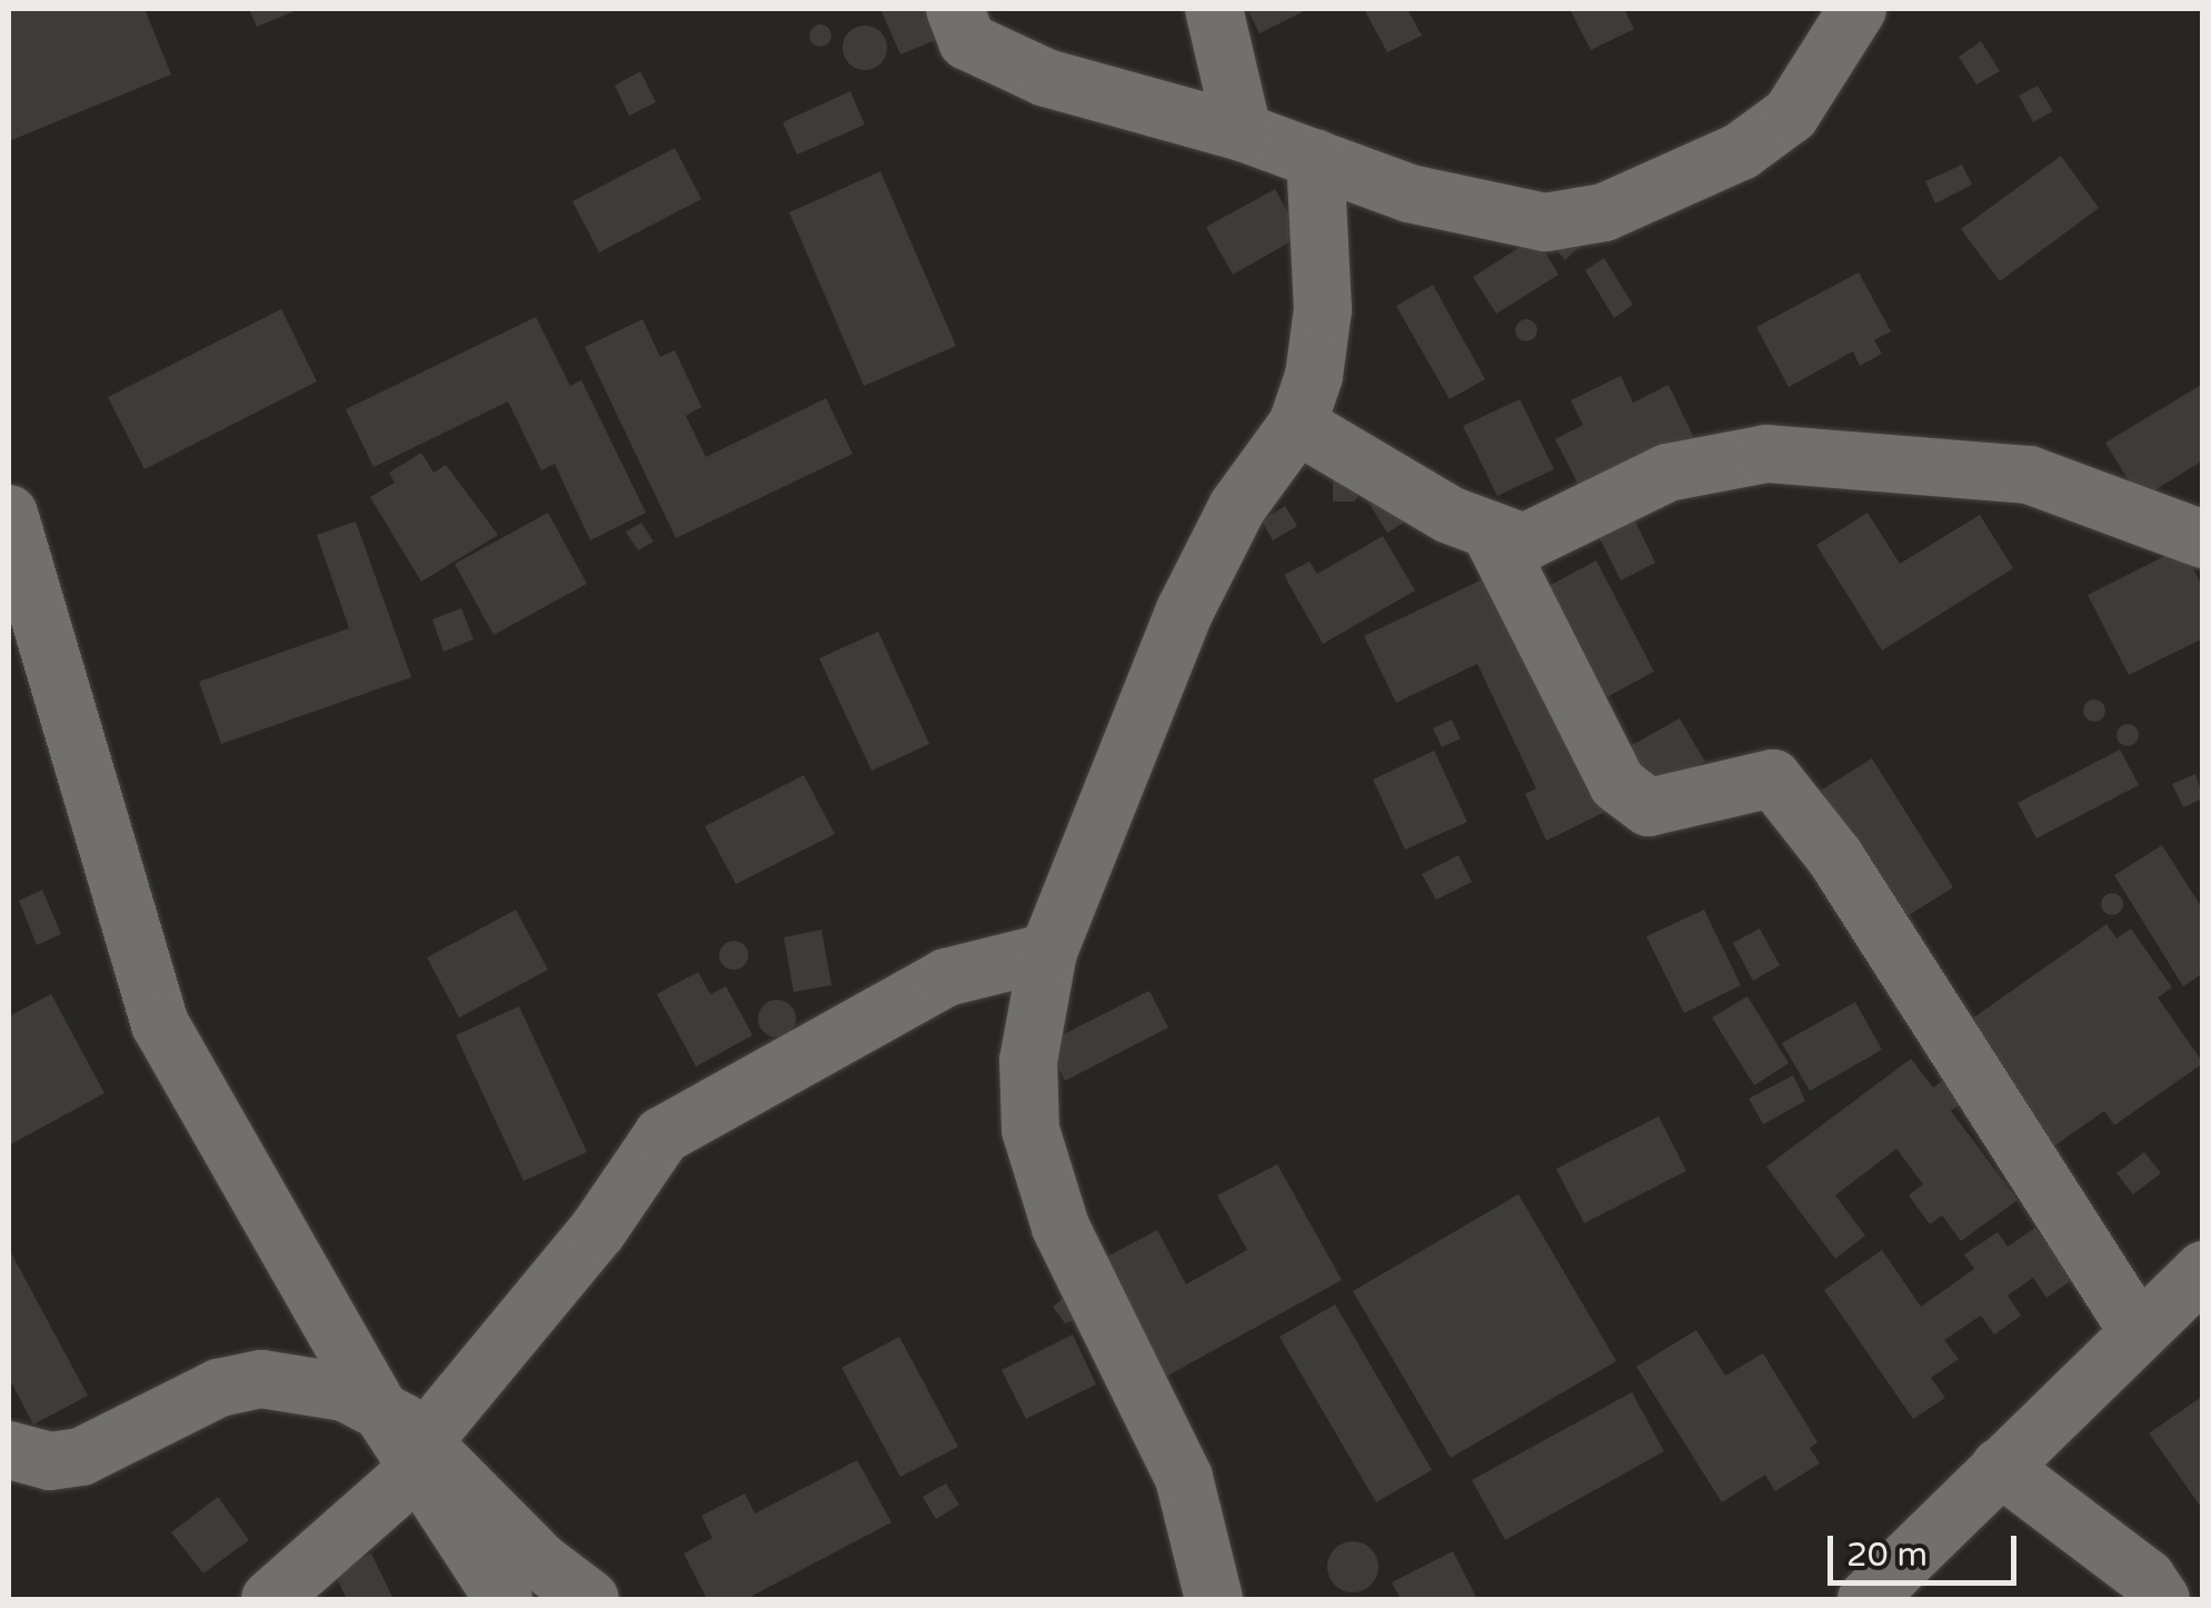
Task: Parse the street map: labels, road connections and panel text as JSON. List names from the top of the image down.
{
  "scale_bar": "20 m"
}
